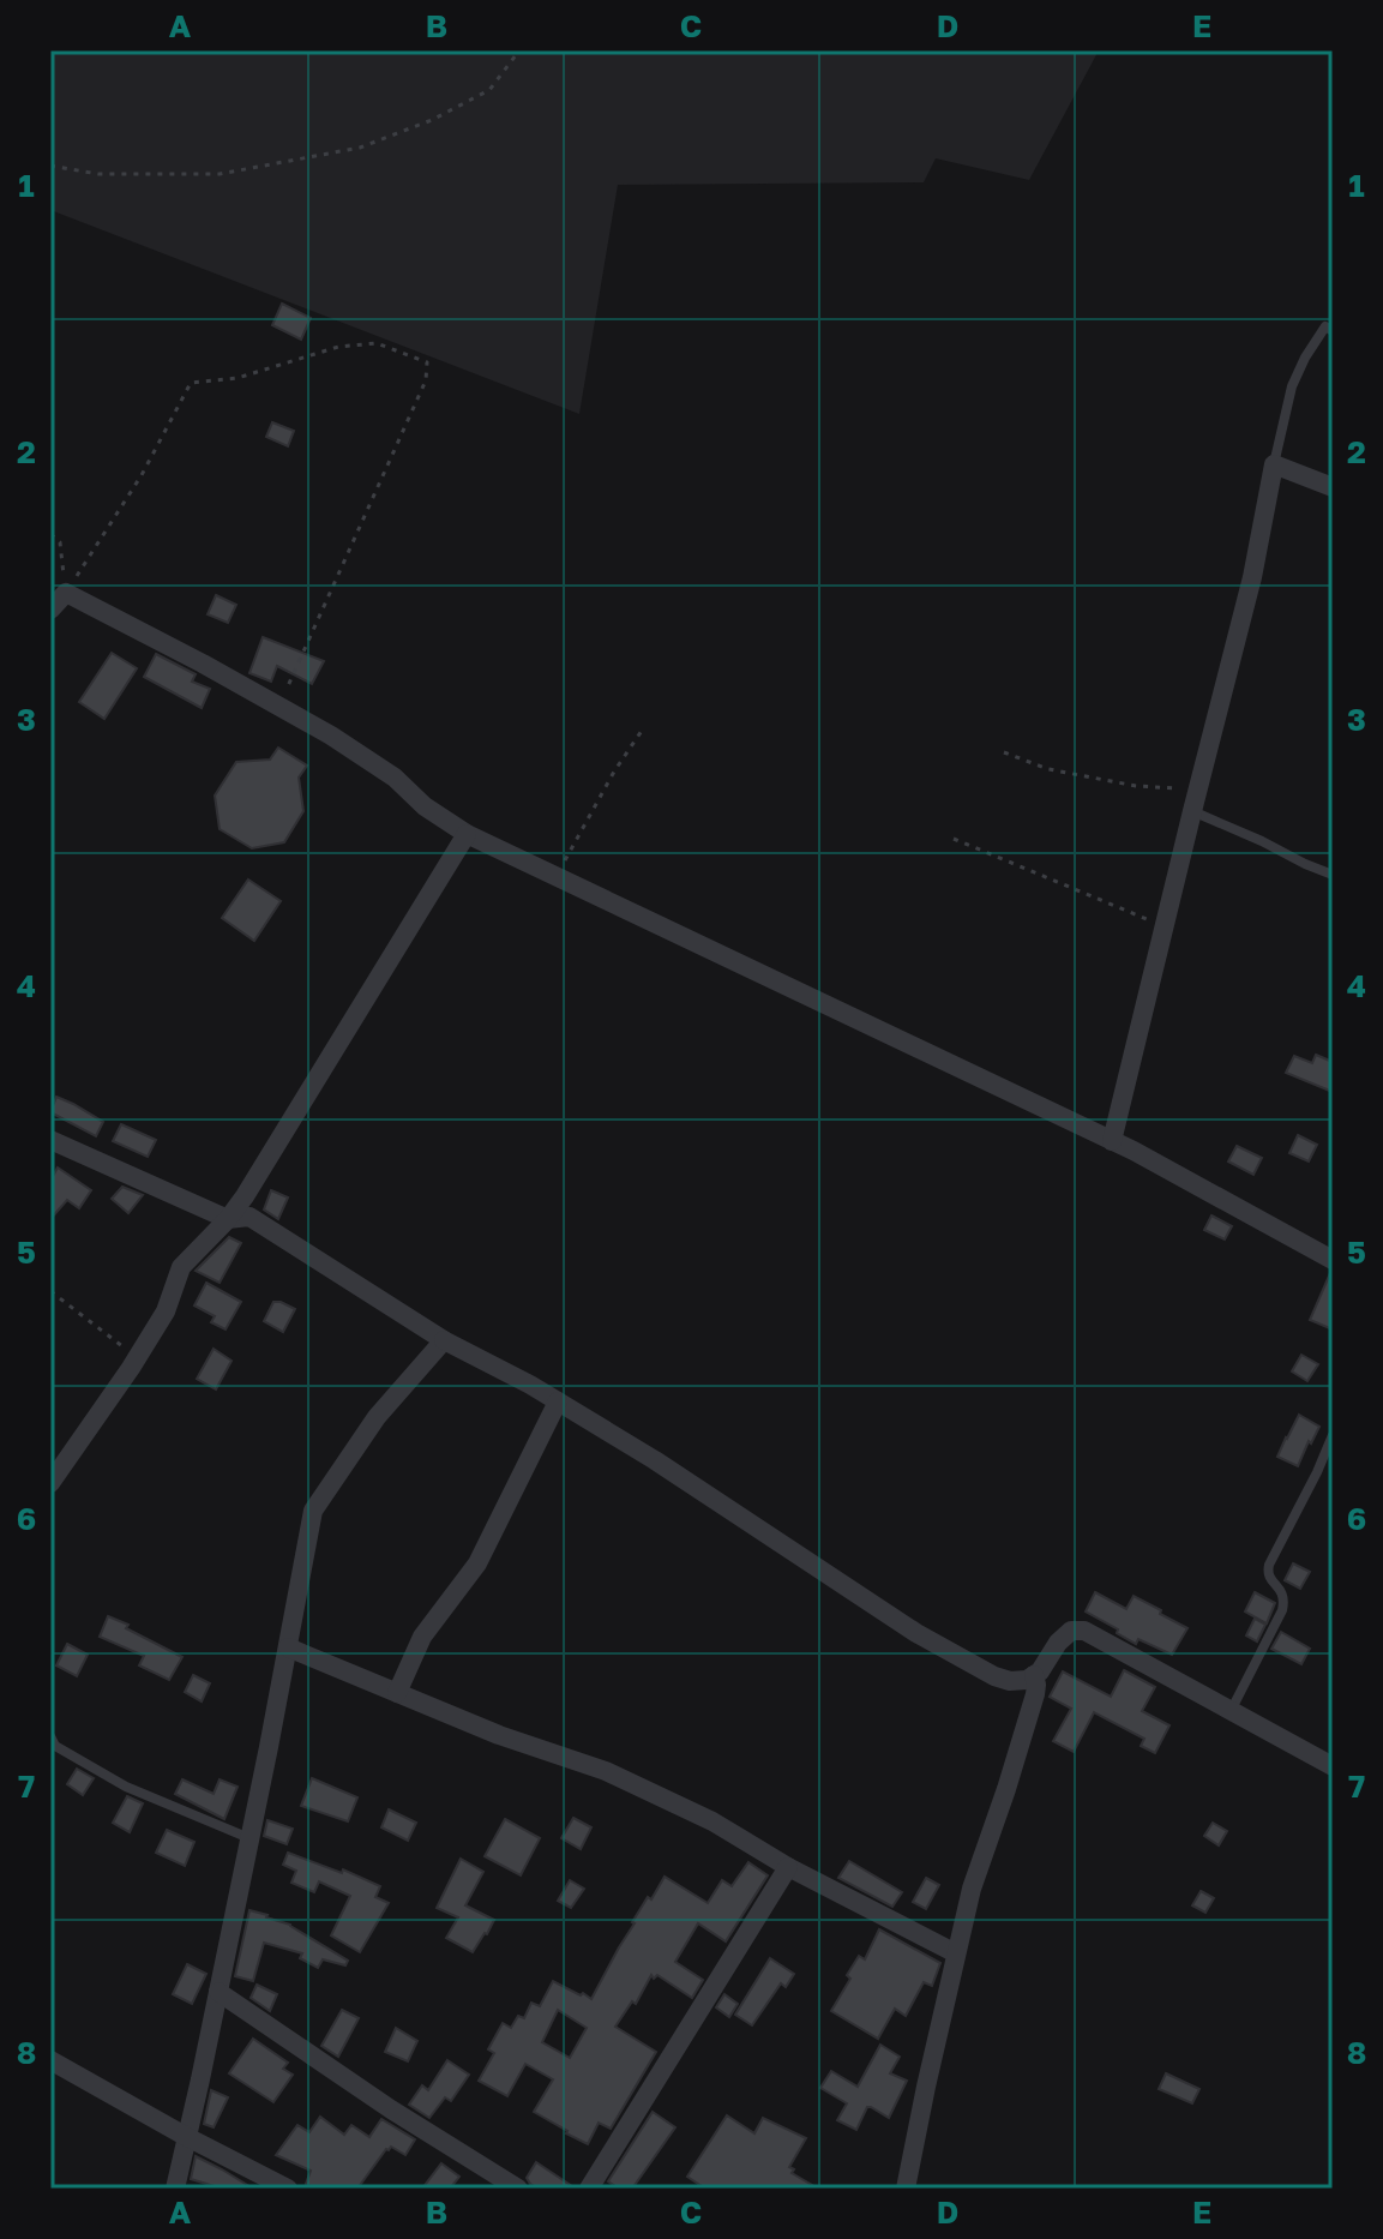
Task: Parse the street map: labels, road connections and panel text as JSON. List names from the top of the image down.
{
  "grid": {
    "columns": [
      "A",
      "B",
      "C",
      "D",
      "E"
    ],
    "rows": [
      "1",
      "2",
      "3",
      "4",
      "5",
      "6",
      "7",
      "8"
    ]
  }
}
